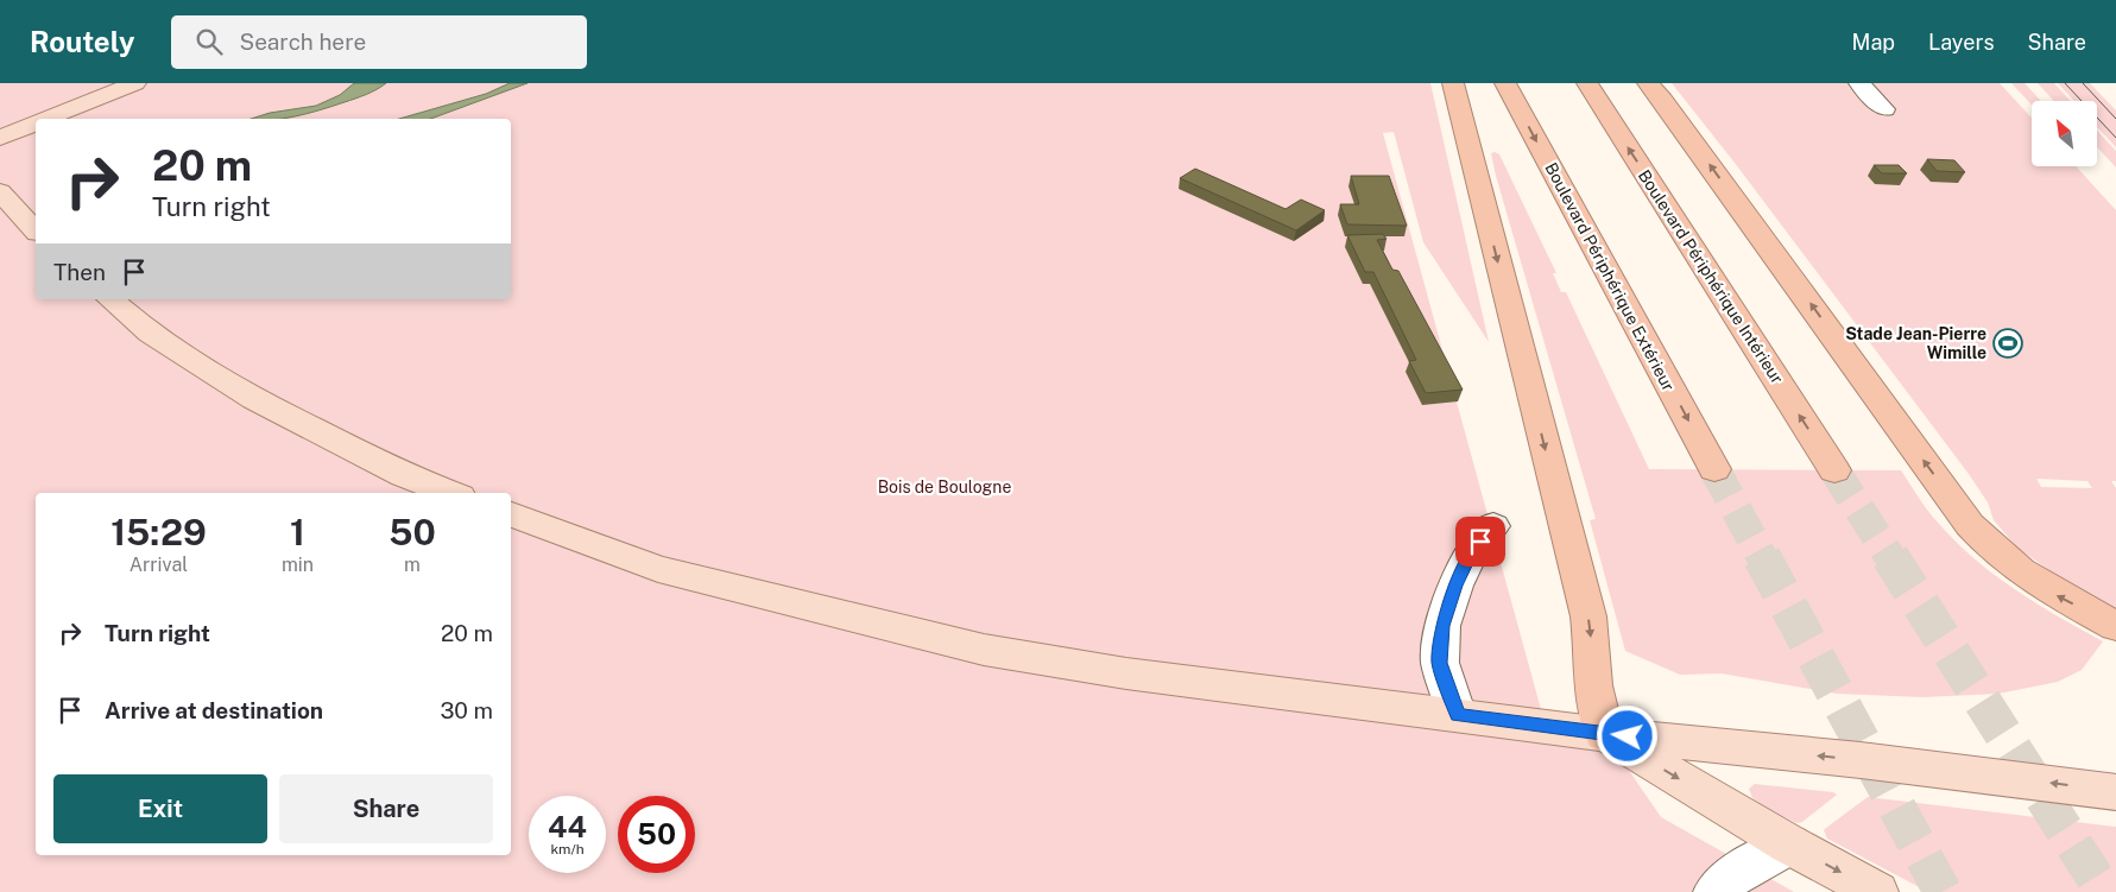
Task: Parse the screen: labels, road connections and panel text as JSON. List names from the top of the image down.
{
  "streets": {
    "highway": ["Boulevard Périphérique Extérieur", "Boulevard Périphérique Intérieur"]
  },
  "parks": ["Bois de Boulogne"],
  "places": {
    "sports": ["Stade Jean-Pierre Wimille"]
  },
  "north": "top left",
  "page": {
    "header": "Routely",
    "search": "Search here",
    "nav": ["Map", "Layers", "Share"],
    "turn": ["20 m", "Turn right"],
    "then": "Then",
    "eta": [
      "15:29",
      "Arrival",
      "1",
      "min",
      "50",
      "m"
    ],
    "list": [
      {
        "name": "Turn right",
        "value": "20 m"
      },
      {
        "name": "Arrive at destination",
        "value": "30 m"
      }
    ],
    "buttons": ["Exit", "Share"],
    "speed": "44 km/h",
    "limit": "50"
  }
}
